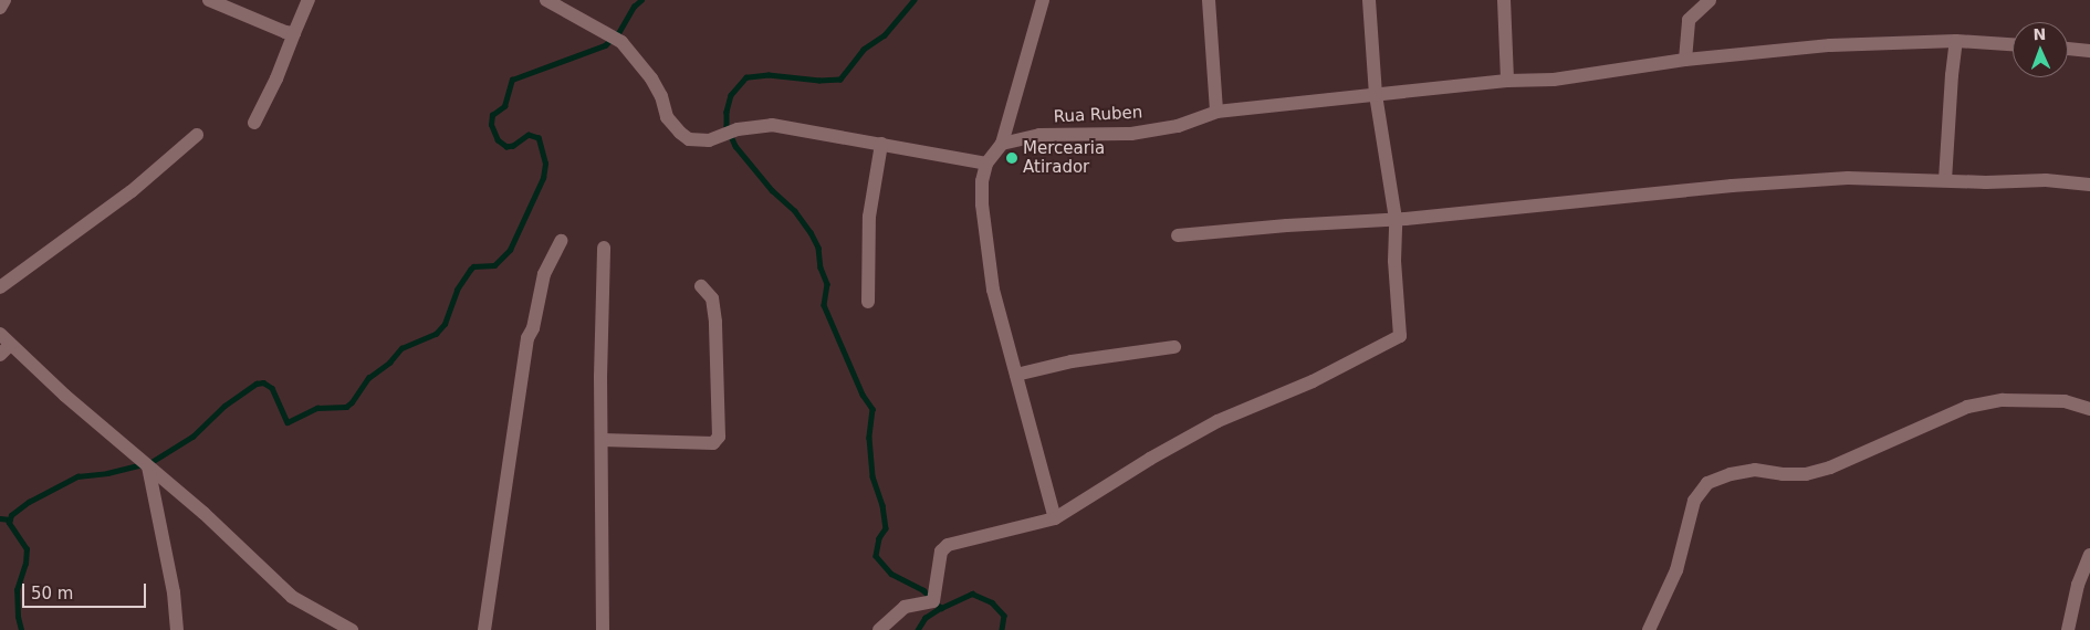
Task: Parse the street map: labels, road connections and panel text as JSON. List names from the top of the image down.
{
  "streets": {
    "street": ["Rua Ruben"]
  },
  "places": ["Mercearia Atirador"],
  "scale_bar": "50 m",
  "north": "top"
}
